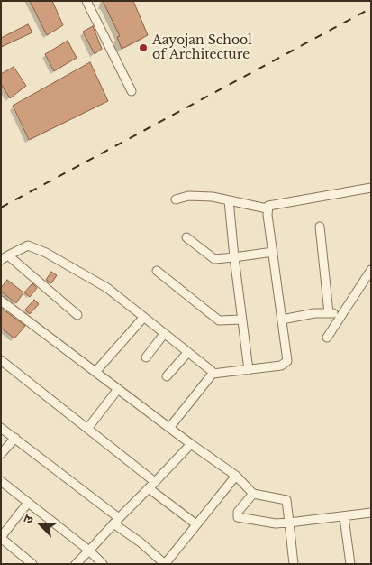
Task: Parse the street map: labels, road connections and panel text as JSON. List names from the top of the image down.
{
  "places": ["Aayojan School of Architecture"],
  "north": "top left"
}
